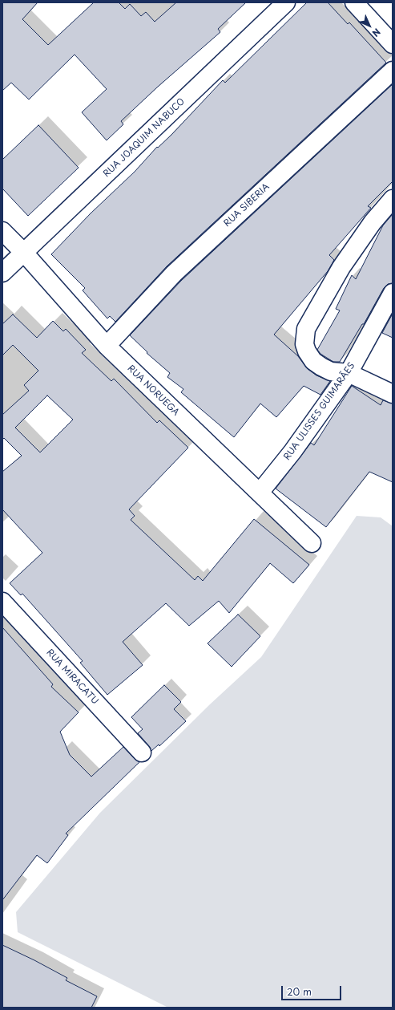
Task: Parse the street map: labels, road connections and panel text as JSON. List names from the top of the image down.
{
  "streets": {
    "street": [
      "RUA JOAQUIM NABUCO",
      "RUA SIBERIA",
      "RUA NORUEGA",
      "RUA ULISSES GUIMARÃES",
      "RUA MIRACATU"
    ]
  },
  "crossings": [
    ["RUA JOAQUIM NABUCO", "RUA NORUEGA"],
    ["RUA SIBERIA", "RUA NORUEGA"],
    ["RUA NORUEGA", "RUA ULISSES GUIMARÃES"]
  ],
  "scale_bar": "20 m",
  "north": "bottom right"
}
